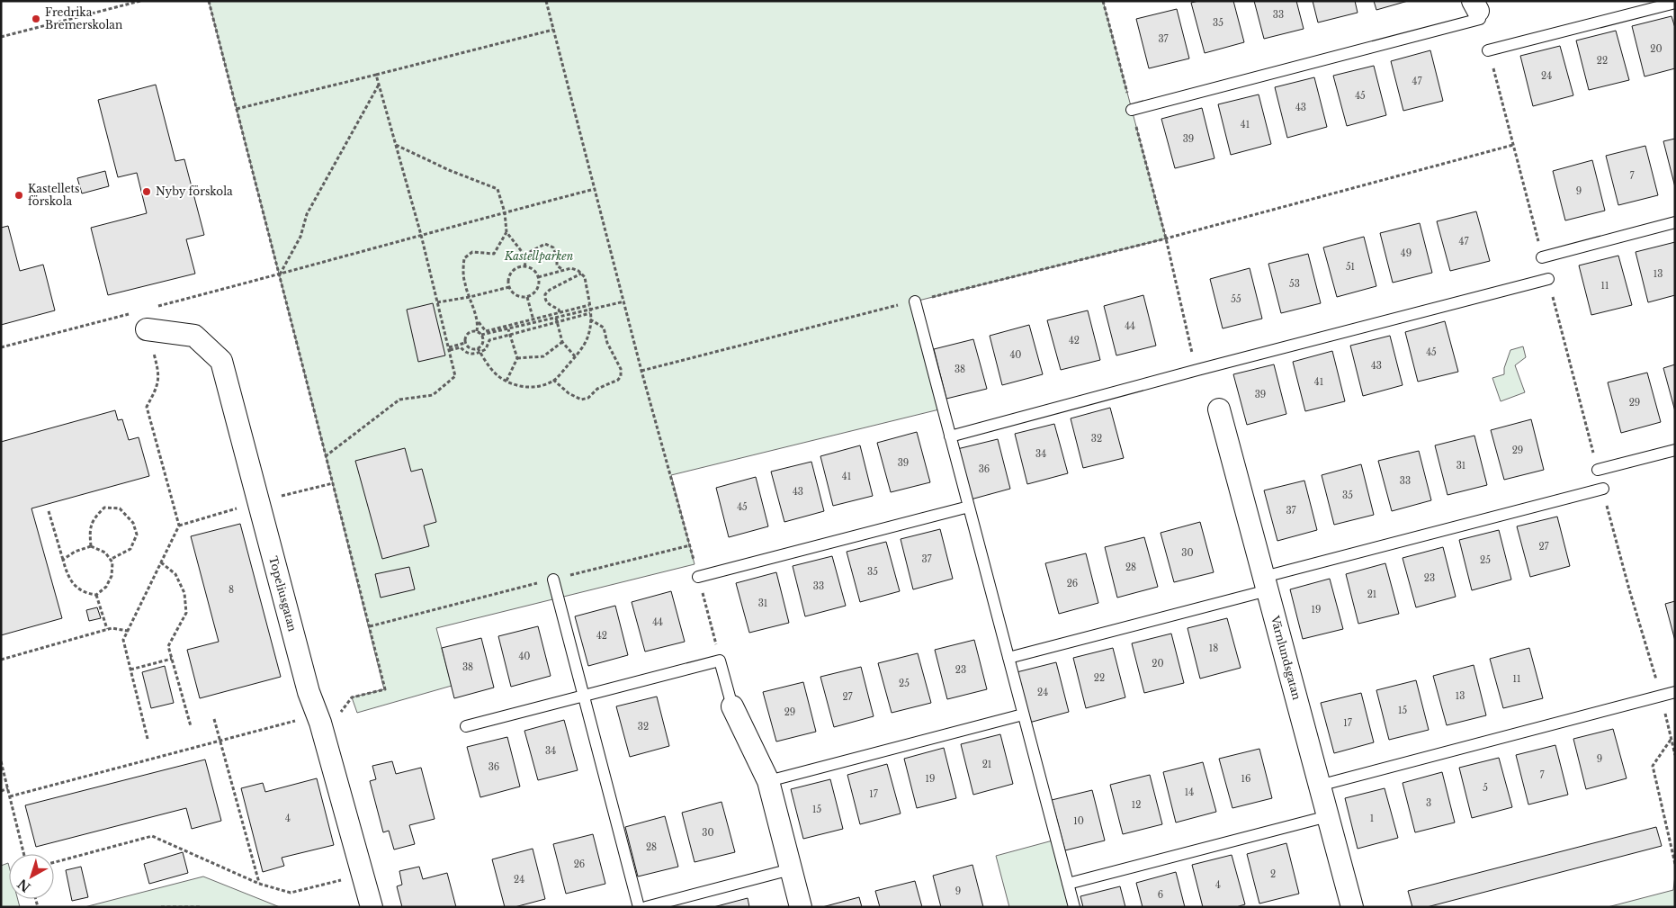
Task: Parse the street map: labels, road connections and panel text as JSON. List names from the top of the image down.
{
  "streets": {
    "street": ["Topeliusgatan", "Värnlundsgatan"]
  },
  "parks": ["Kastellparken"],
  "places": ["Fredrika Bremerskolan", "Nyby förskola", "Kastellets förskola"],
  "house_numbers": [
    "33",
    "35",
    "37",
    "20",
    "22",
    "24",
    "47",
    "45",
    "43",
    "41",
    "39",
    "7",
    "9",
    "47",
    "49",
    "51",
    "13",
    "53",
    "11",
    "55",
    "44",
    "42",
    "45",
    "40",
    "43",
    "38",
    "41",
    "39",
    "29",
    "32",
    "29",
    "34",
    "39",
    "31",
    "36",
    "41",
    "33",
    "43",
    "35",
    "45",
    "37",
    "27",
    "30",
    "37",
    "25",
    "28",
    "35",
    "23",
    "26",
    "33",
    "8",
    "21",
    "31",
    "19",
    "44",
    "42",
    "18",
    "40",
    "20",
    "38",
    "23",
    "22",
    "11",
    "25",
    "24",
    "13",
    "27",
    "15",
    "29",
    "17",
    "32",
    "34",
    "9",
    "21",
    "36",
    "7",
    "19",
    "16",
    "5",
    "14",
    "17",
    "3",
    "12",
    "15",
    "4",
    "1",
    "10",
    "30",
    "28",
    "26",
    "2",
    "24",
    "4",
    "9",
    "6"
  ],
  "north": "bottom left"
}
